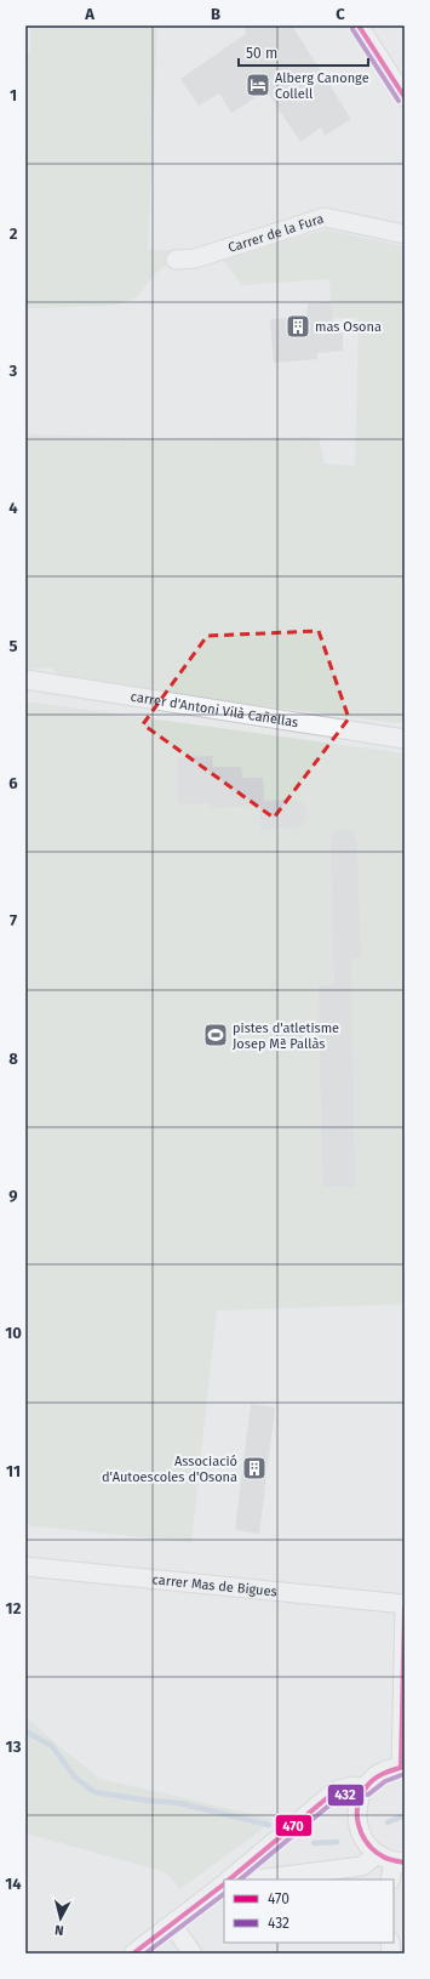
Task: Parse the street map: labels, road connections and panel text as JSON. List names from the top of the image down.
{
  "streets": {
    "street": ["Carrer de la Fura", "carrer d'Antoni Vilà Cañellas", "carrer Mas de Bigues"]
  },
  "places": {
    "hotel": ["Alberg Canonge Collell"],
    "building": ["mas Osona", "Associació d'Autoescoles d'Osona"],
    "sports": ["pistes d'atletisme Josep Mª Pallàs"]
  },
  "lines": ["transit line 470", "transit line 432"],
  "legend": ["470", "432"],
  "scale_bar": "50 m",
  "north": "bottom",
  "grid": {
    "columns": ["A", "B", "C"],
    "rows": [
      "1",
      "2",
      "3",
      "4",
      "5",
      "6",
      "7",
      "8",
      "9",
      "10",
      "11",
      "12",
      "13",
      "14"
    ]
  }
}
